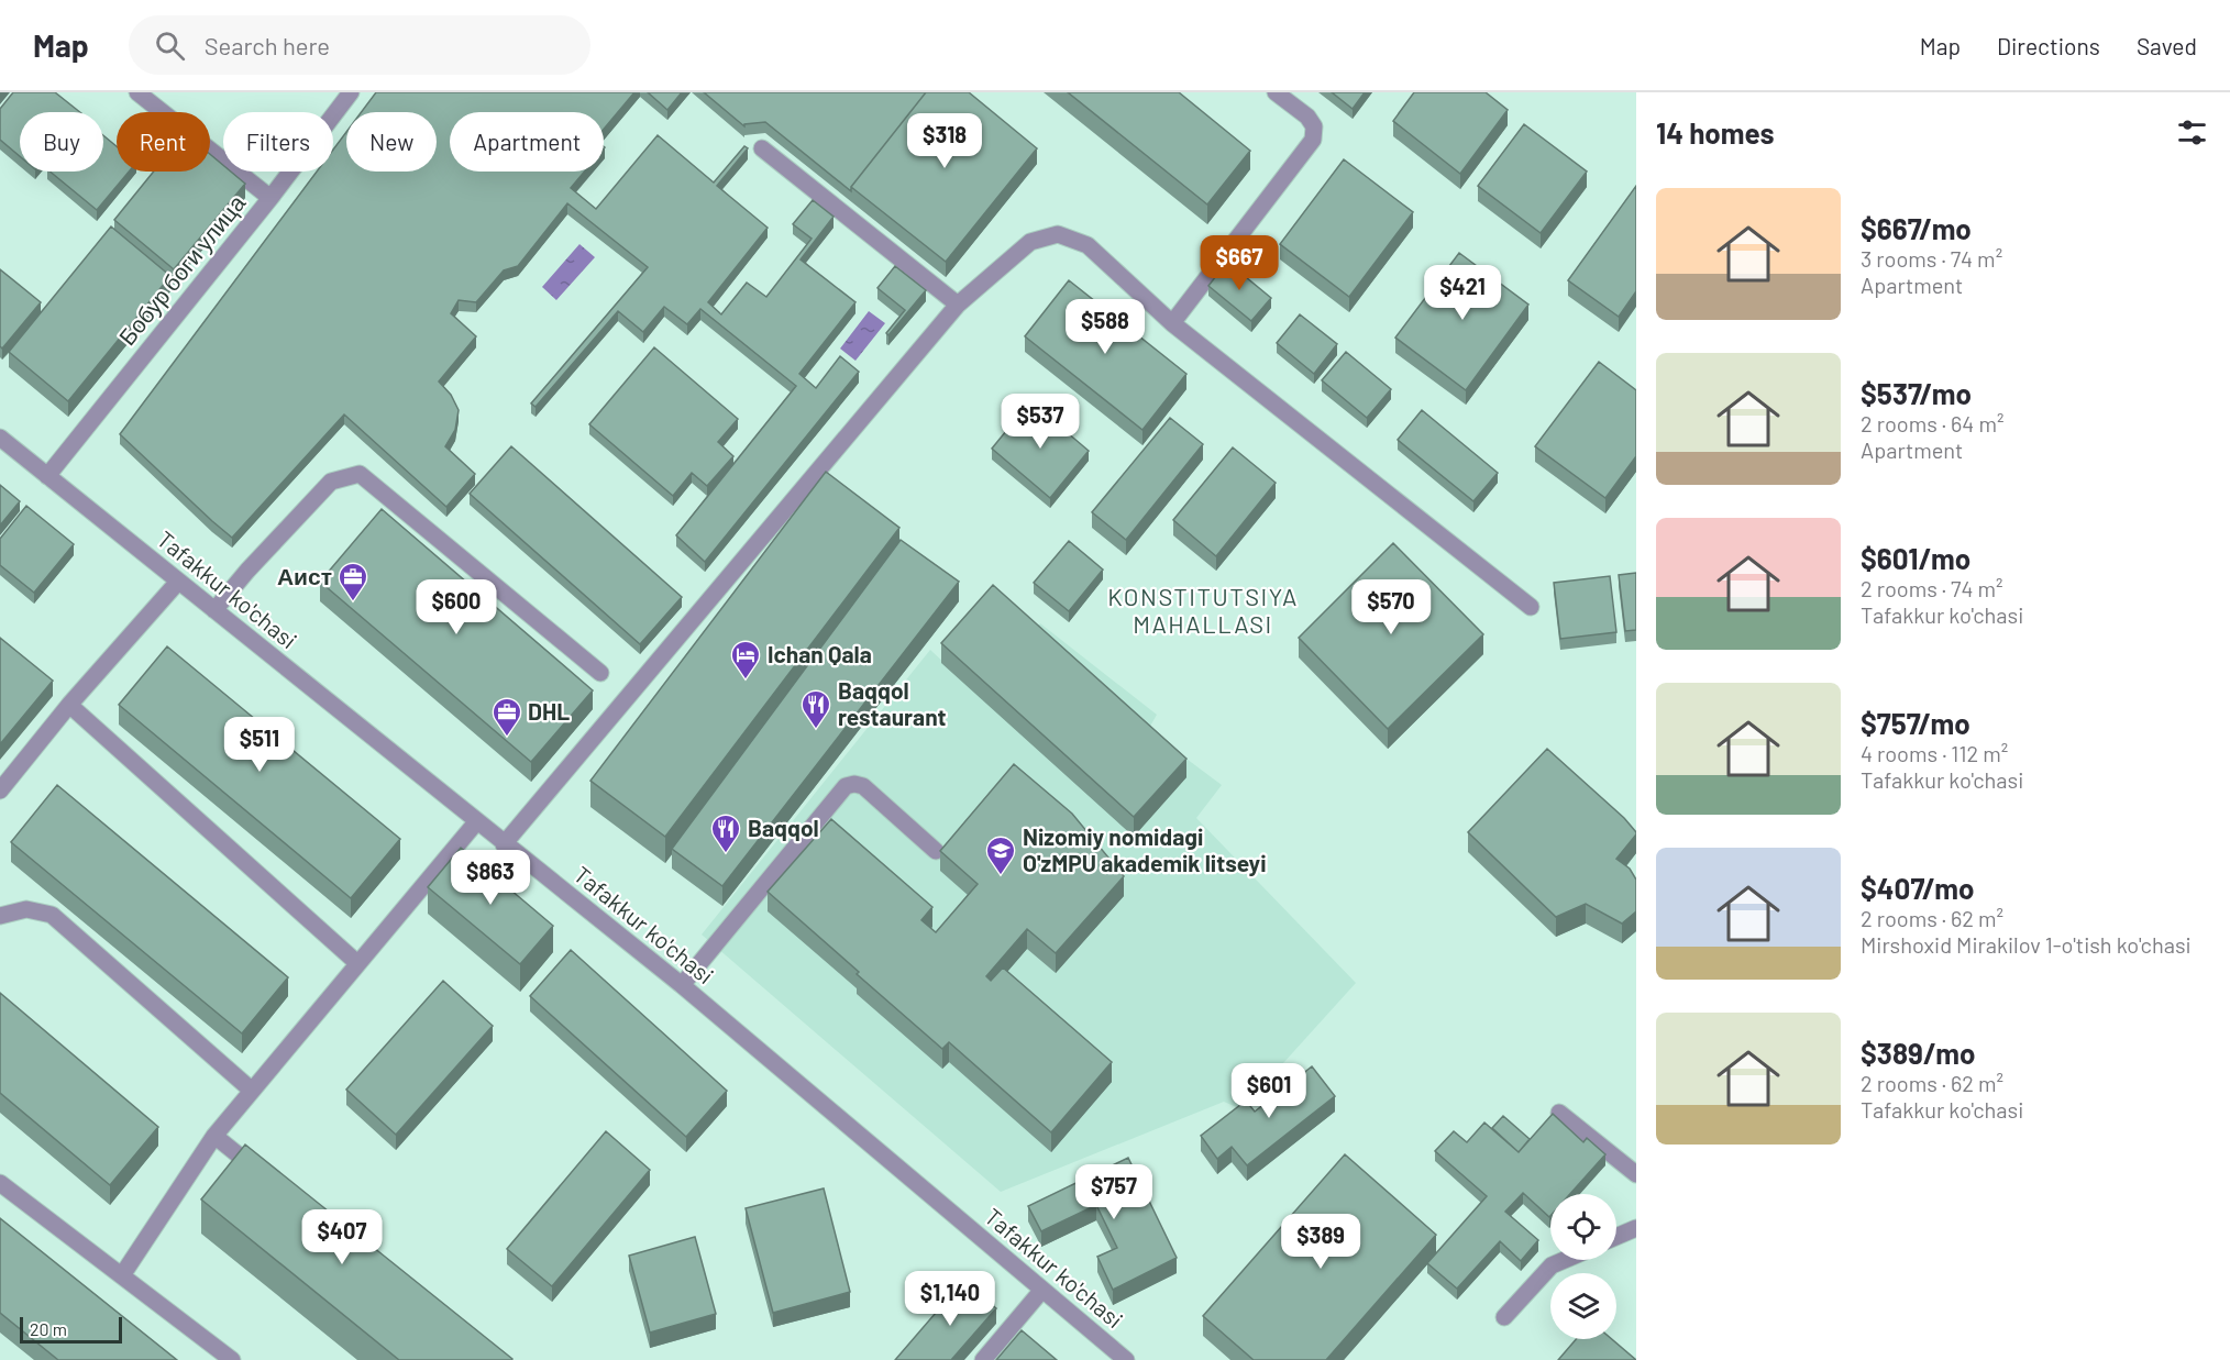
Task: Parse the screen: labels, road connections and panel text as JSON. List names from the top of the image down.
{
  "streets": {
    "street": ["Бобур боги улица", "Tafakkur ko'chasi"]
  },
  "crossings": [
    ["Бобур боги улица", "Tafakkur ko'chasi"]
  ],
  "districts": ["KONSTITUTSIYA MAHALLASI"],
  "places": {
    "office": ["Аист", "DHL"],
    "hotel": ["Ichan Qala"],
    "restaurant": ["Baqqol restaurant", "Baqqol"],
    "school or university": ["Nizomiy nomidagi O'zMPU akademik litseyi"]
  },
  "scale_bar": "20 m",
  "page": {
    "header": "Map",
    "search": "Search here",
    "nav": ["Map", "Directions", "Saved"],
    "heading": "14 homes",
    "chip": [
      "Buy",
      "Rent",
      "Filters",
      "New",
      "Apartment"
    ],
    "price": [
      "$318",
      "$667",
      "$421",
      "$588",
      "$537",
      "$600",
      "$570",
      "$511",
      "$863",
      "$601",
      "$757",
      "$407",
      "$389",
      "$1,140"
    ],
    "list": [
      {
        "name": "$667/mo",
        "note": "3 rooms · 74 m² · Apartment"
      },
      {
        "name": "$537/mo",
        "note": "2 rooms · 64 m² · Apartment"
      },
      {
        "name": "$601/mo",
        "note": "2 rooms · 74 m² · Tafakkur ko'chasi"
      },
      {
        "name": "$757/mo",
        "note": "4 rooms · 112 m² · Tafakkur ko'chasi"
      },
      {
        "name": "$407/mo",
        "note": "2 rooms · 62 m² · Mirshoxid Mirakilov 1-o'tish ko'chasi"
      },
      {
        "name": "$389/mo",
        "note": "2 rooms · 62 m² · Tafakkur ko'chasi"
      }
    ],
    "scale": "20 m"
  }
}
